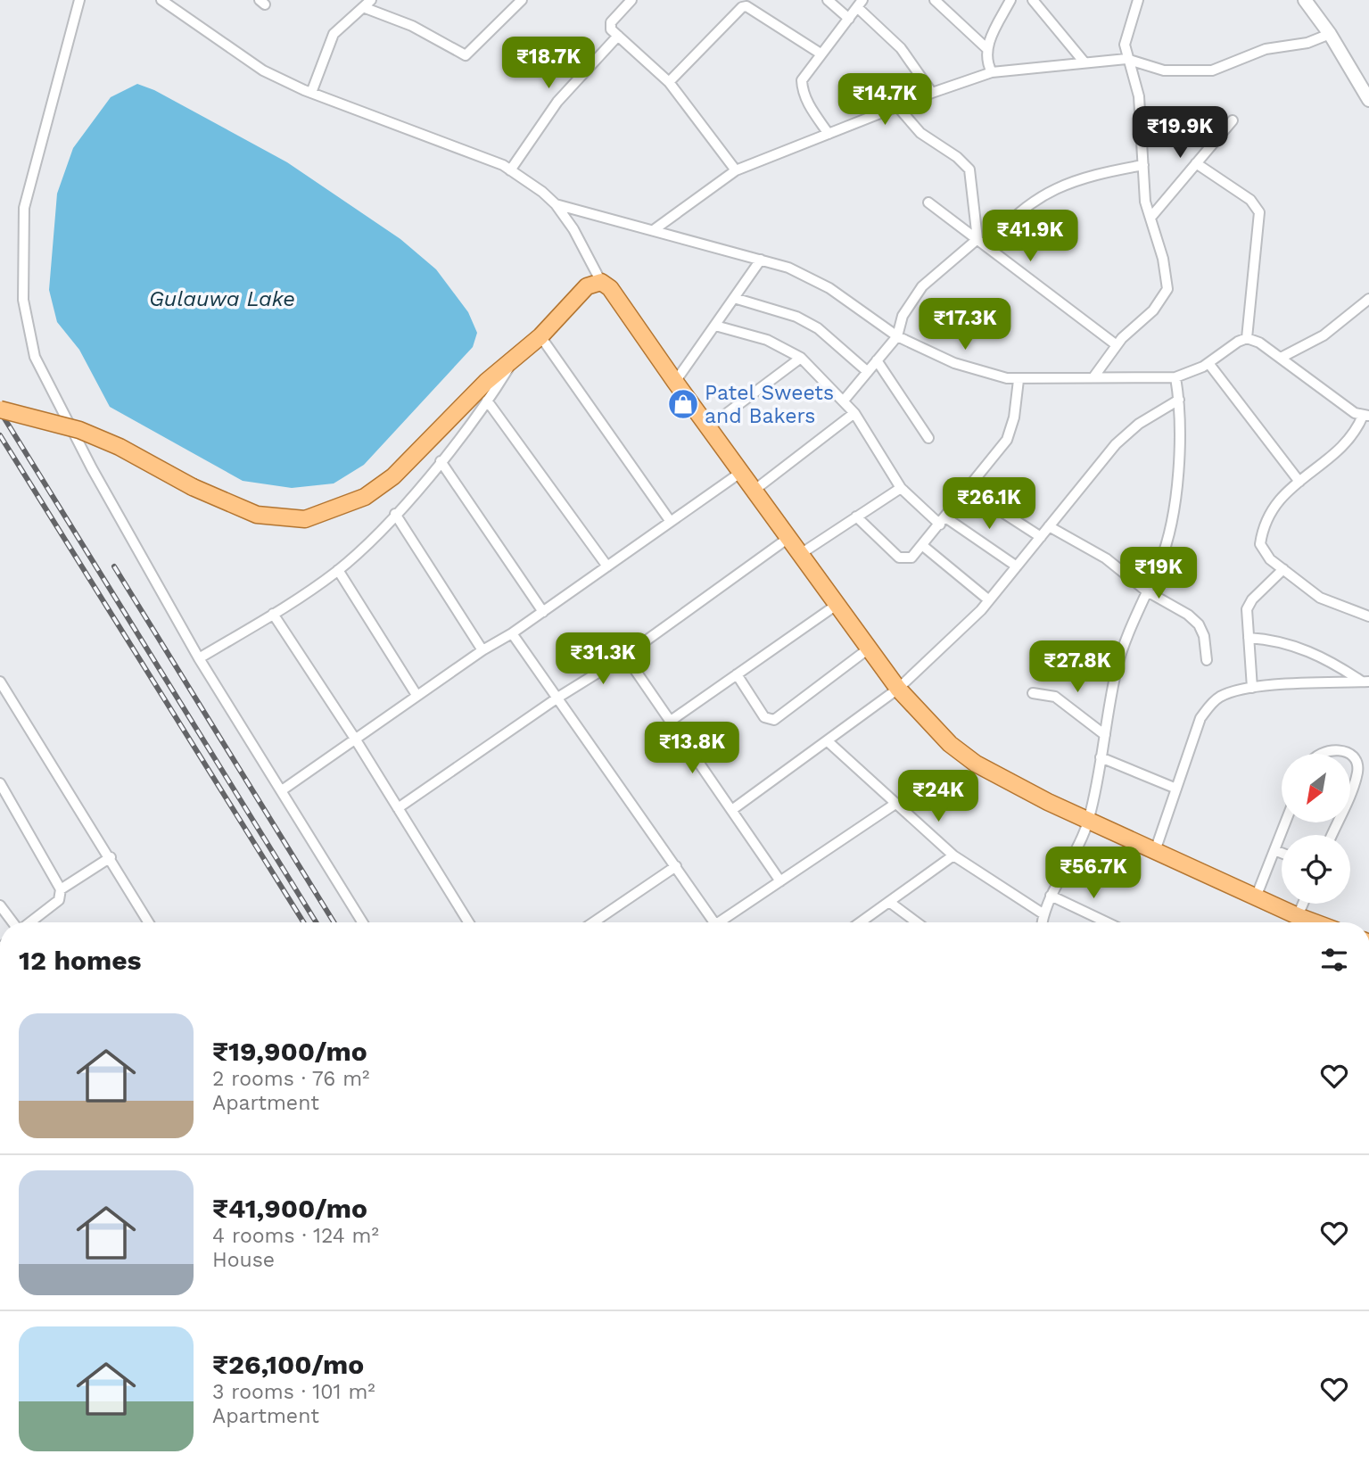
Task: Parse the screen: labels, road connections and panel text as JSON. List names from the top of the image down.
{
  "water": ["Gulauwa Lake"],
  "places": {
    "shop": ["Patel Sweets and Bakers"]
  },
  "north": "bottom left",
  "page": {
    "price": [
      "₹18.7K",
      "₹14.7K",
      "₹19.9K",
      "₹41.9K",
      "₹17.3K",
      "₹26.1K",
      "₹19K",
      "₹31.3K",
      "₹27.8K",
      "₹13.8K",
      "₹24K",
      "₹56.7K"
    ],
    "heading": "12 homes",
    "list": [
      {
        "name": "₹19,900/mo",
        "note": "2 rooms · 76 m² · Apartment"
      },
      {
        "name": "₹41,900/mo",
        "note": "4 rooms · 124 m² · House"
      },
      {
        "name": "₹26,100/mo",
        "note": "3 rooms · 101 m² · Apartment"
      }
    ]
  }
}
